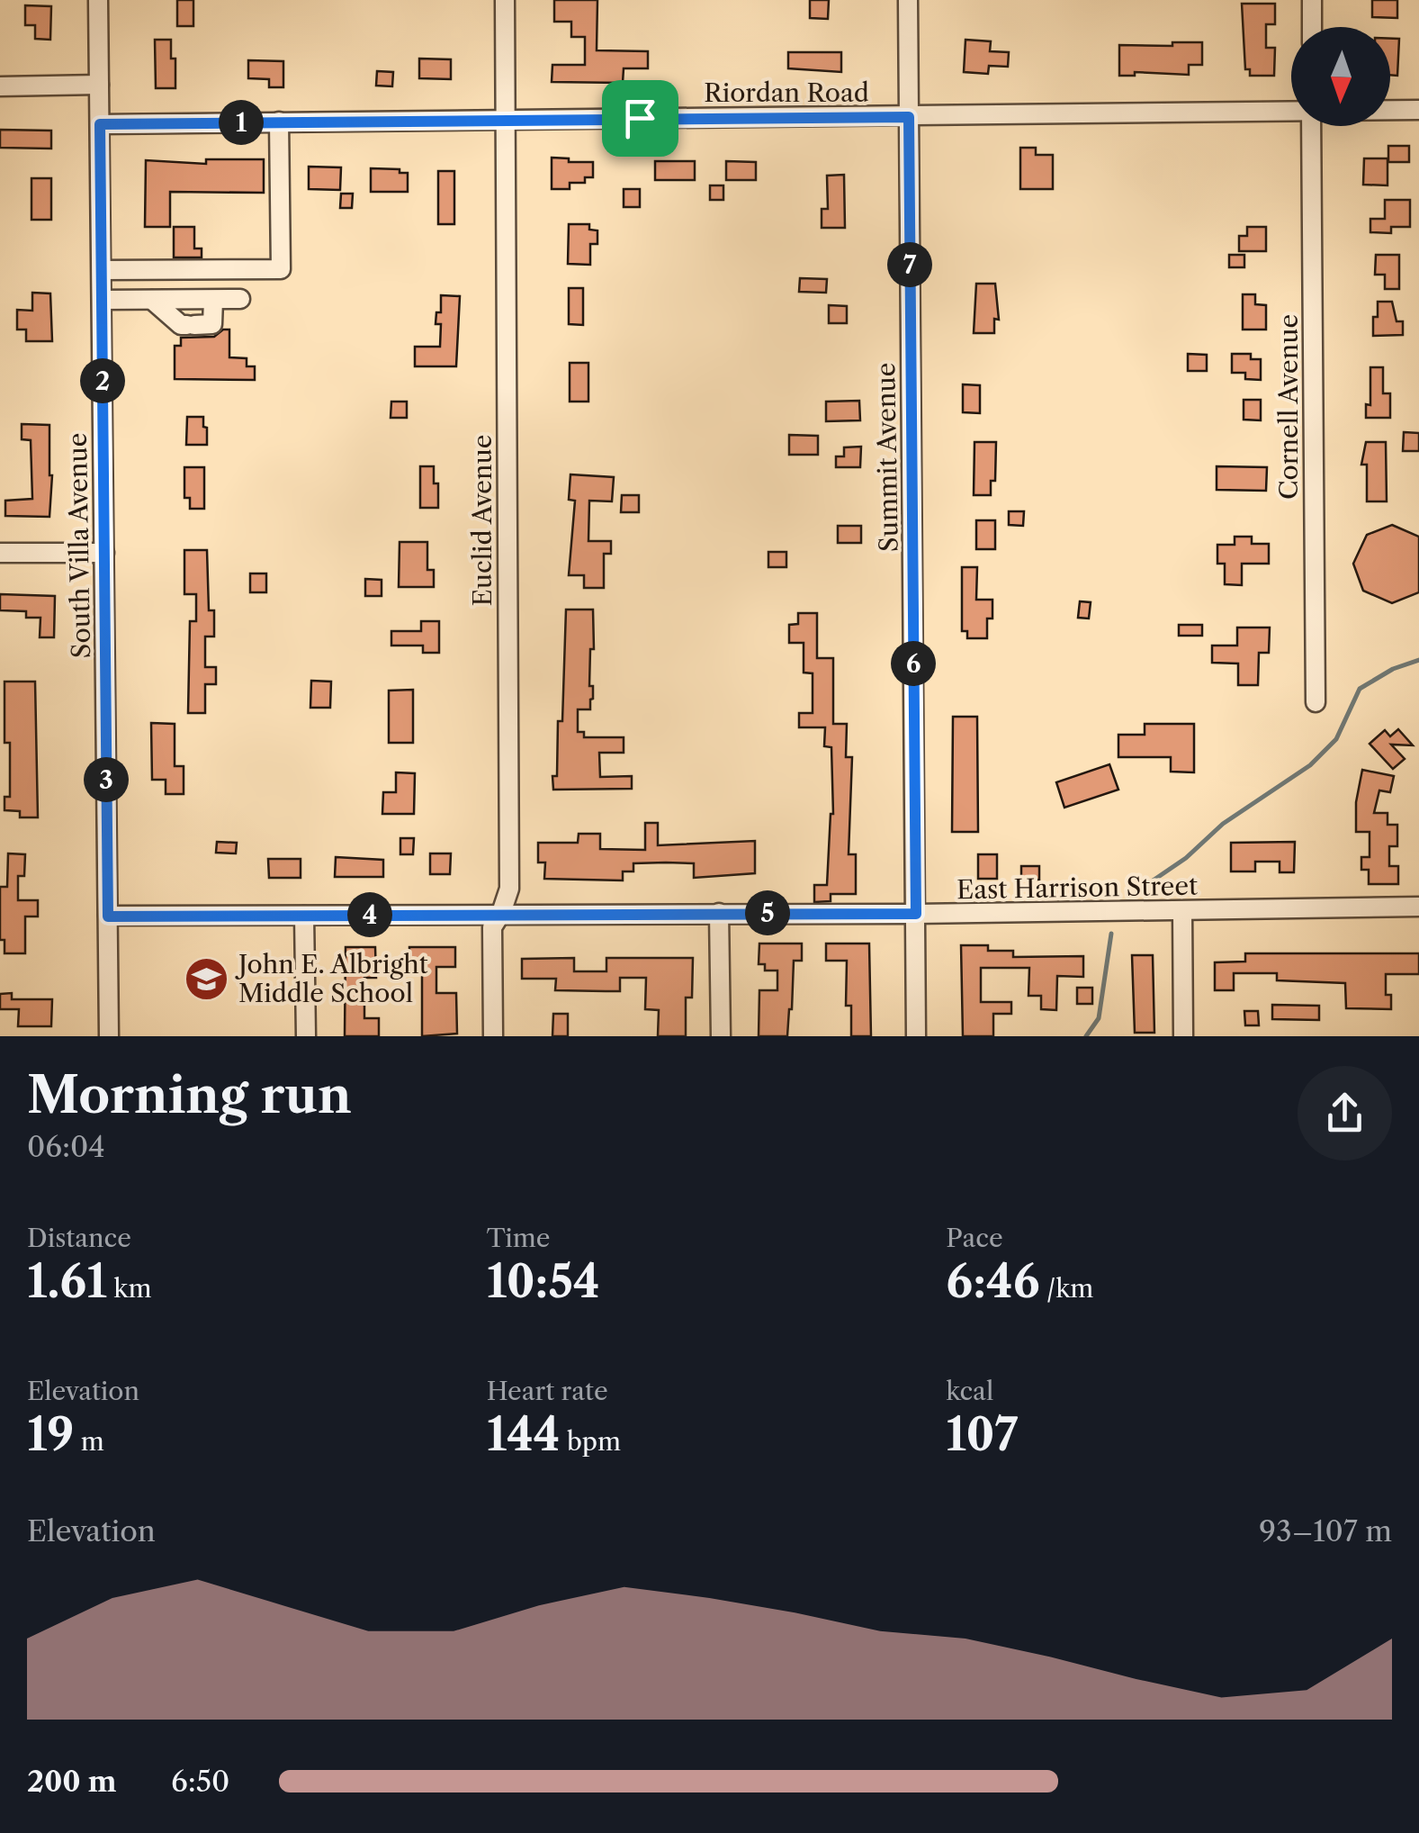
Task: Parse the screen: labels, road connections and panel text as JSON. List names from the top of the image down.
{
  "streets": {
    "street": [
      "Riordan Road",
      "Cornell Avenue",
      "Summit Avenue",
      "Euclid Avenue",
      "South Villa Avenue",
      "East Harrison Street"
    ]
  },
  "crossings": [
    ["Riordan Road", "Summit Avenue"],
    ["Riordan Road", "Euclid Avenue"],
    ["Riordan Road", "South Villa Avenue"],
    ["Summit Avenue", "East Harrison Street"],
    ["Euclid Avenue", "East Harrison Street"],
    ["South Villa Avenue", "East Harrison Street"]
  ],
  "places": {
    "school or university": ["John E. Albright Middle School"]
  },
  "north": "bottom",
  "page": {
    "pins": [
      "1",
      "7",
      "2",
      "6",
      "3",
      "5",
      "4"
    ],
    "heading": ["Morning run", "06:04"],
    "stats": [
      ["Distance", "1.61 km"],
      ["Time", "10:54"],
      ["Pace", "6:46 /km"],
      ["Elevation", "19 m"],
      ["Heart rate", "144 bpm"],
      ["kcal", "107"]
    ],
    "chart": ["Elevation", "93–107 m"],
    "list": [
      {
        "name": "200 m",
        "note": "6:50"
      }
    ]
  }
}
